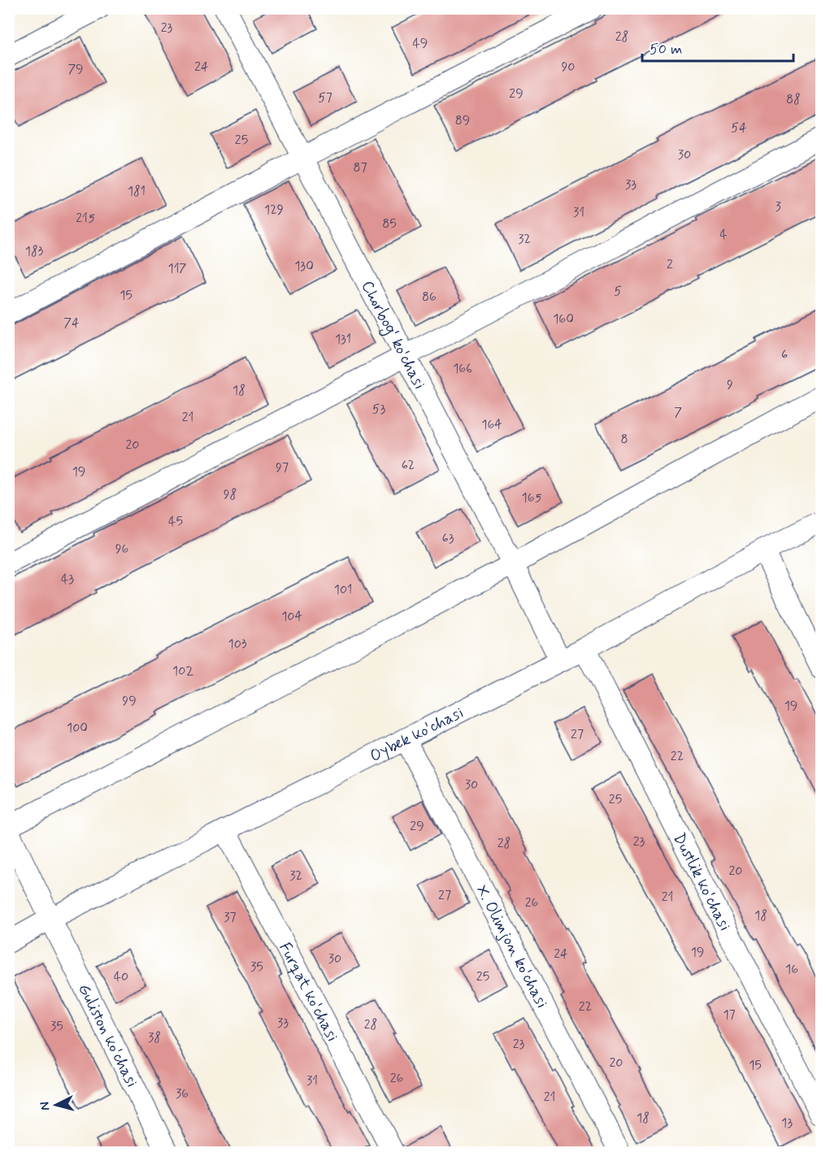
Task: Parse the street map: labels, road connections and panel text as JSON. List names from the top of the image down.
{
  "streets": {
    "street": [
      "Chorbog' ko'chasi",
      "Oybek ko'chasi",
      "Dustlik ko'chasi",
      "X. Olimjon ko'chasi",
      "Furqat ko'chasi",
      "Guliston ko'chasi"
    ]
  },
  "crossings": [
    ["Chorbog' ko'chasi", "Oybek ko'chasi"],
    ["Oybek ko'chasi", "Dustlik ko'chasi"],
    ["Oybek ko'chasi", "X. Olimjon ko'chasi"],
    ["Oybek ko'chasi", "Furqat ko'chasi"],
    ["Oybek ko'chasi", "Guliston ko'chasi"]
  ],
  "house_numbers": [
    "23",
    "28",
    "49",
    "24",
    "90",
    "79",
    "29",
    "57",
    "88",
    "89",
    "54",
    "25",
    "30",
    "87",
    "33",
    "181",
    "3",
    "129",
    "31",
    "215",
    "85",
    "4",
    "32",
    "183",
    "2",
    "130",
    "117",
    "5",
    "15",
    "86",
    "160",
    "74",
    "131",
    "6",
    "166",
    "9",
    "18",
    "53",
    "7",
    "21",
    "164",
    "8",
    "20",
    "62",
    "97",
    "19",
    "98",
    "165",
    "45",
    "63",
    "96",
    "43",
    "101",
    "104",
    "103",
    "102",
    "99",
    "19",
    "100",
    "27",
    "22",
    "30",
    "25",
    "29",
    "23",
    "28",
    "20",
    "32",
    "27",
    "21",
    "26",
    "18",
    "37",
    "19",
    "24",
    "30",
    "35",
    "16",
    "40",
    "25",
    "22",
    "17",
    "33",
    "28",
    "35",
    "38",
    "23",
    "20",
    "15",
    "26",
    "31",
    "36",
    "21",
    "18",
    "13"
  ],
  "scale_bar": "50 m",
  "north": "left"
}
